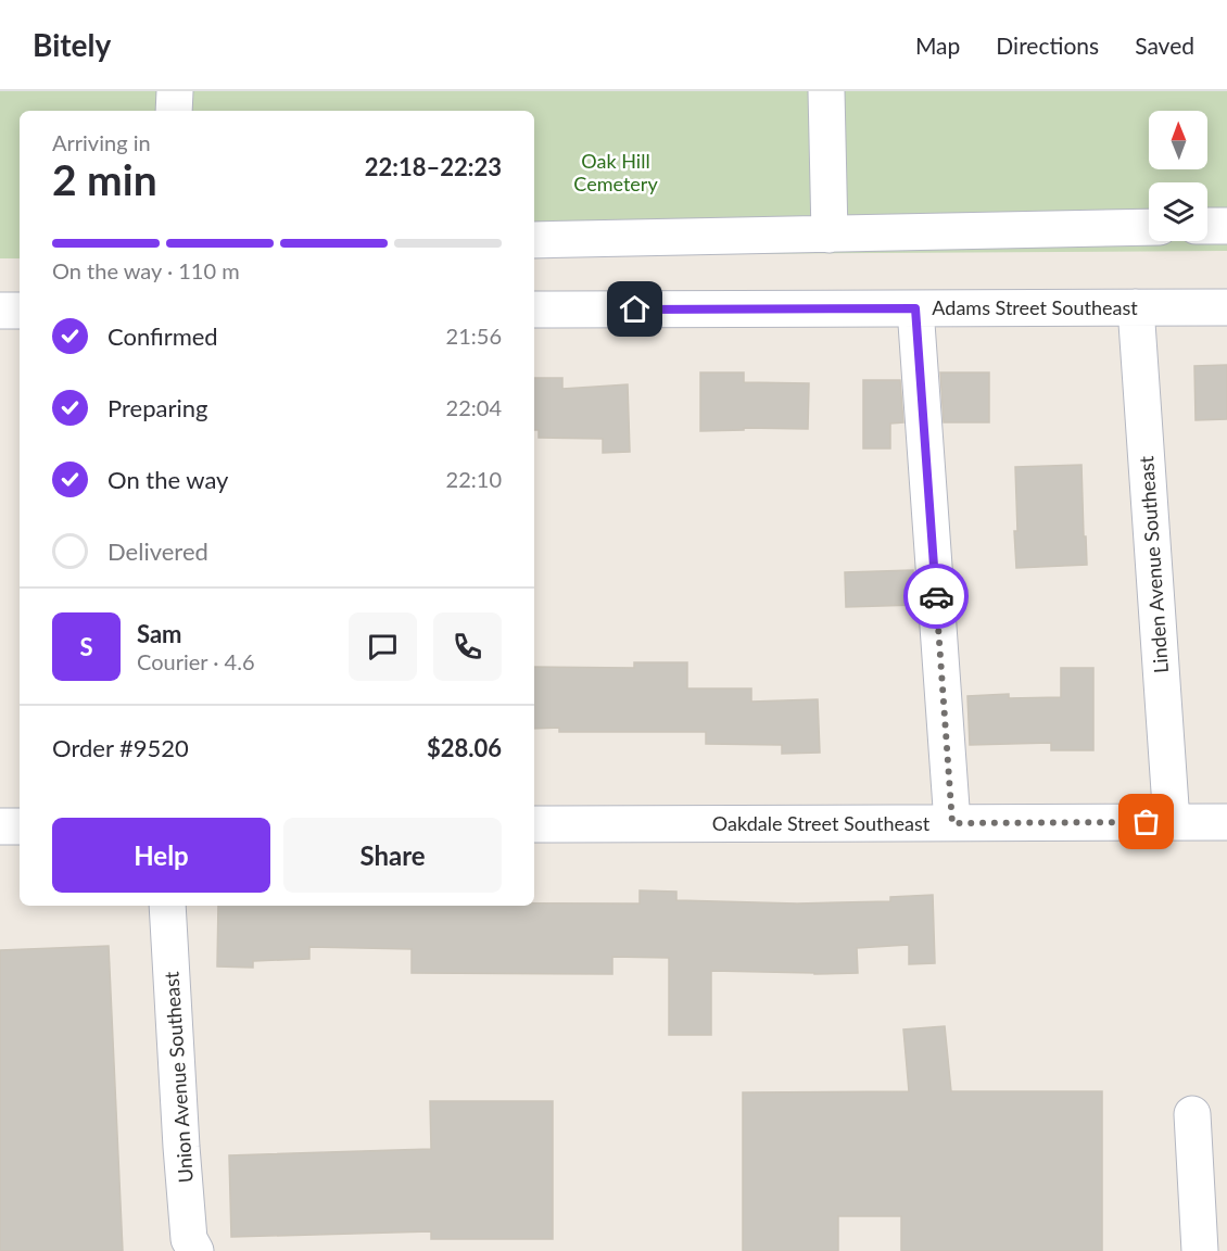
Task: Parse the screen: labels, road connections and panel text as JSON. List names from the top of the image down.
{
  "streets": {
    "street": [
      "Adams Street Southeast",
      "Linden Avenue Southeast",
      "Oakdale Street Southeast",
      "Union Avenue Southeast"
    ]
  },
  "crossings": [
    ["Adams Street Southeast", "Linden Avenue Southeast"],
    ["Linden Avenue Southeast", "Oakdale Street Southeast"]
  ],
  "parks": ["Oak Hill Cemetery"],
  "north": "top",
  "page": {
    "header": "Bitely",
    "nav": ["Map", "Directions", "Saved"],
    "heading": ["2 min", "Arriving in", "22:18–22:23"],
    "panel": [
      "Sam",
      "Courier · 4.6",
      "Order #9520",
      "$28.06"
    ],
    "bar": "On the way · 110 m",
    "list": [
      ["Confirmed", "21:56"],
      ["Preparing", "22:04"],
      ["On the way", "22:10"],
      "Delivered"
    ],
    "round": "S",
    "buttons": ["Help", "Share"]
  }
}
